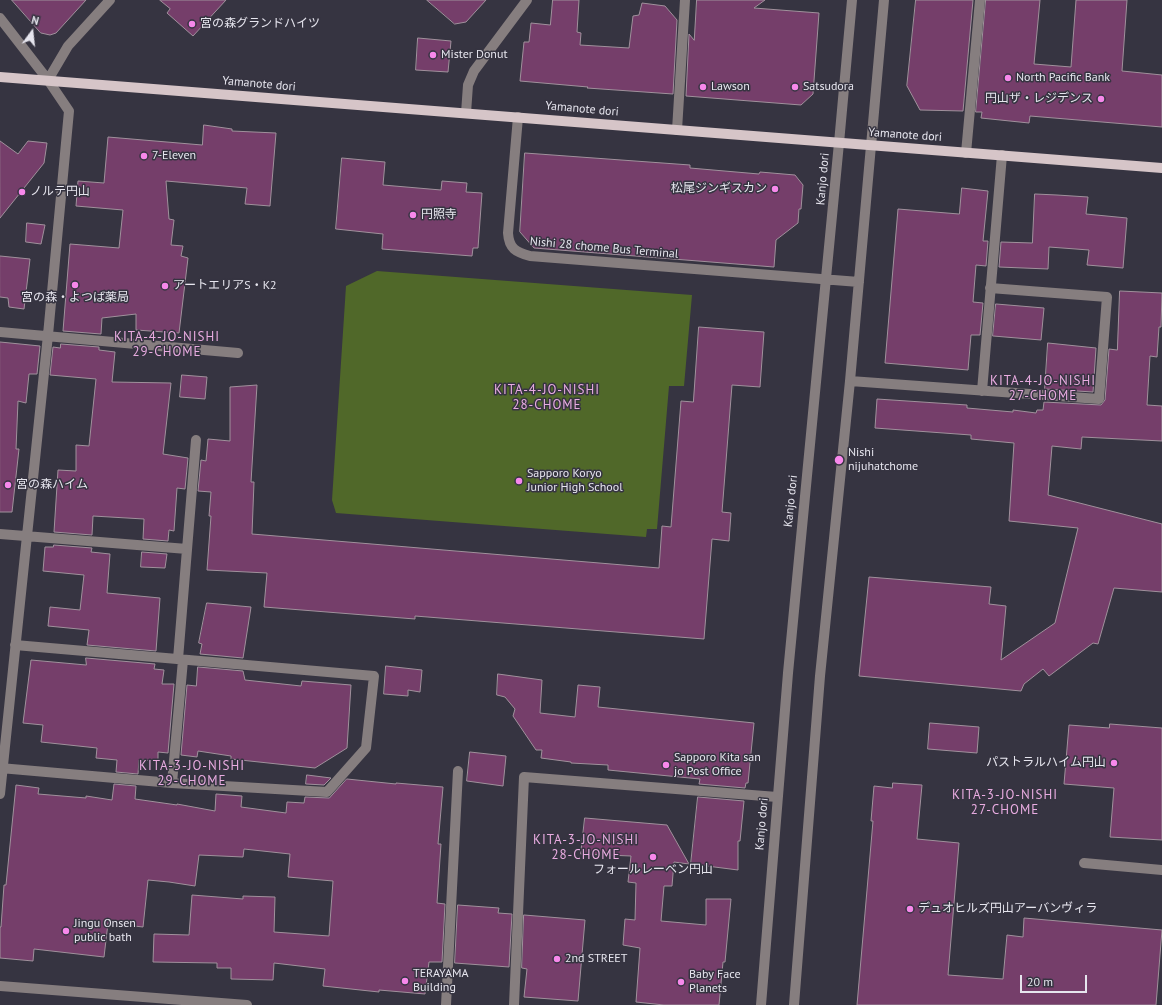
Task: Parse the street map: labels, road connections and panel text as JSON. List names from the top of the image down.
{
  "streets": {
    "main road": ["Yamanote dori"],
    "street": ["Kanjo dori", "Nishi 28 chome Bus Terminal"]
  },
  "crossings": [
    ["Yamanote dori", "Kanjo dori"],
    ["Yamanote dori", "Nishi 28 chome Bus Terminal"],
    ["Kanjo dori", "Nishi 28 chome Bus Terminal"]
  ],
  "districts": [
    "KITA-4-JO-NISHI 29-CHOME",
    "KITA-4-JO-NISHI 27-CHOME",
    "KITA-4-JO-NISHI 28-CHOME",
    "KITA-3-JO-NISHI 29-CHOME",
    "KITA-3-JO-NISHI 27-CHOME",
    "KITA-3-JO-NISHI 28-CHOME"
  ],
  "places": [
    "宮の森グランドハイツ",
    "Mister Donut",
    "North Pacific Bank",
    "Lawson",
    "Satsudora",
    "円山ザ・レジデンス",
    "7-Eleven",
    "松尾ジンギスカン",
    "ノルテ円山",
    "円照寺",
    "宮の森・よつば薬局",
    "アートエリアS・K2",
    "Nishi nijuhatchome",
    "Sapporo Koryo Junior High School",
    "宮の森ハイム",
    "パストラルハイム円山",
    "Sapporo Kita san jo Post Office",
    "フォールレーベン円山",
    "デュオヒルズ円山アーバンヴィラ",
    "Jingu Onsen public bath",
    "2nd STREET",
    "TERAYAMA Building",
    "Baby Face Planets"
  ],
  "scale_bar": "20 m",
  "north": "top"
}
